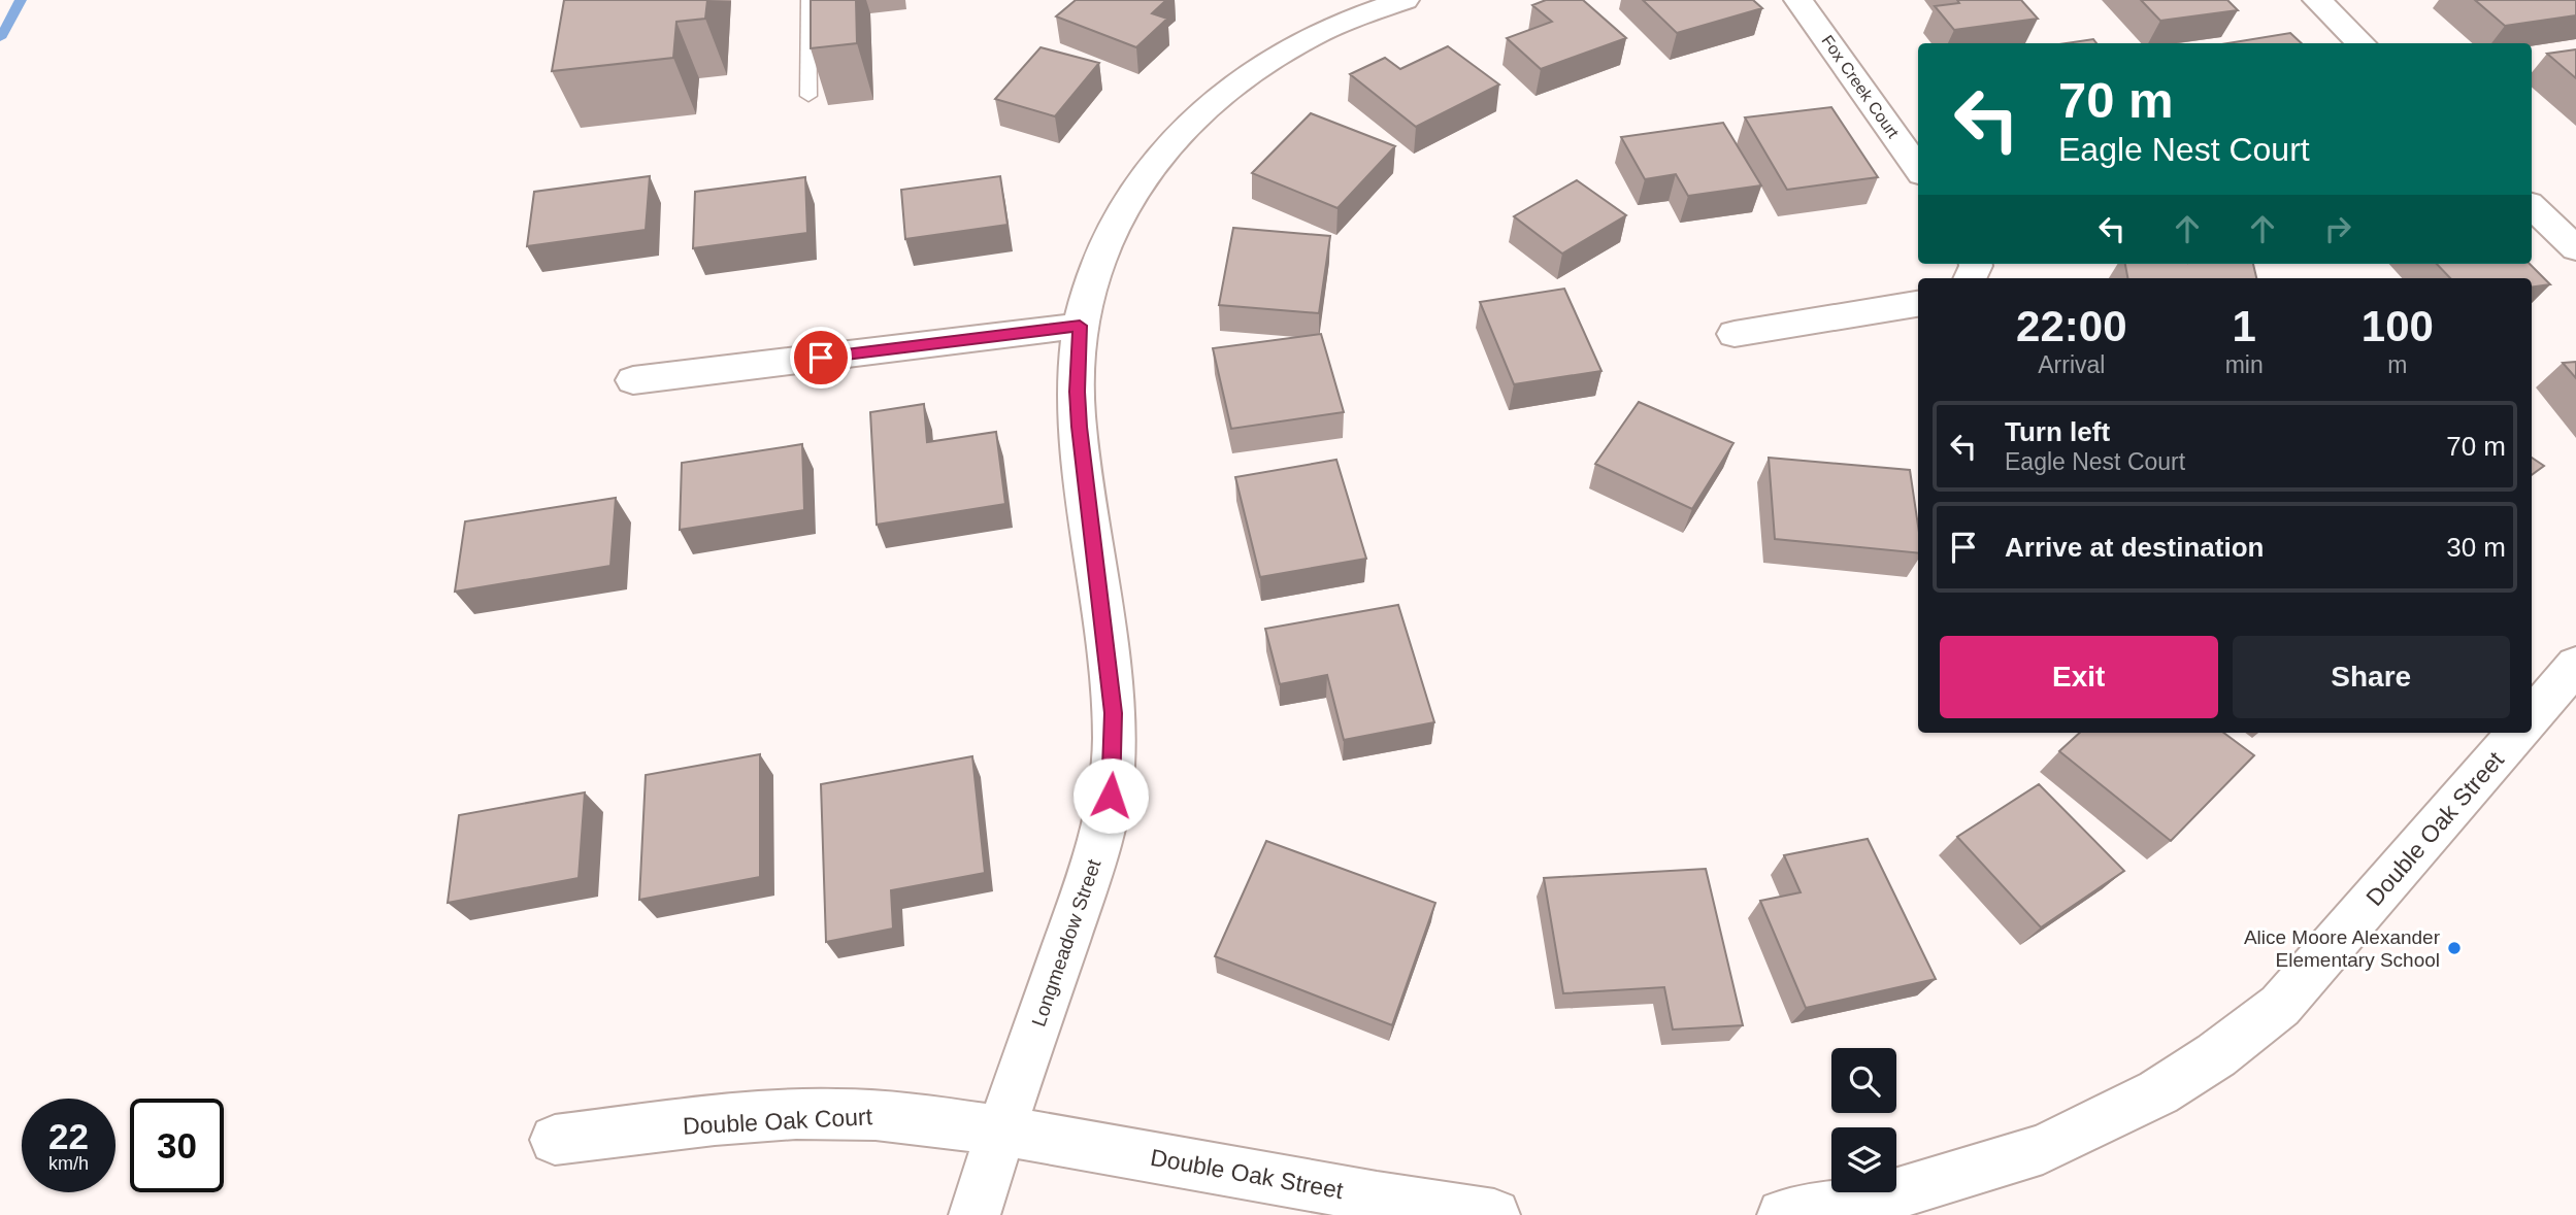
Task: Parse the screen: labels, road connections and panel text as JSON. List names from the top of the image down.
{
  "streets": {
    "street": [
      "Fox Creek Court",
      "Double Oak Street",
      "Longmeadow Street",
      "Double Oak Court"
    ]
  },
  "crossings": [
    ["Double Oak Street", "Longmeadow Street"],
    ["Double Oak Street", "Double Oak Court"],
    ["Longmeadow Street", "Double Oak Court"]
  ],
  "places": ["Alice Moore Alexander Elementary School"],
  "page": {
    "turn": ["70 m", "Eagle Nest Court"],
    "eta": [
      "22:00",
      "Arrival",
      "1",
      "min",
      "100",
      "m"
    ],
    "list": [
      {
        "name": "Turn left",
        "note": "Eagle Nest Court",
        "value": "70 m"
      },
      {
        "name": "Arrive at destination",
        "value": "30 m"
      }
    ],
    "buttons": ["Exit", "Share"],
    "speed": "22 km/h",
    "limit": "30"
  }
}
